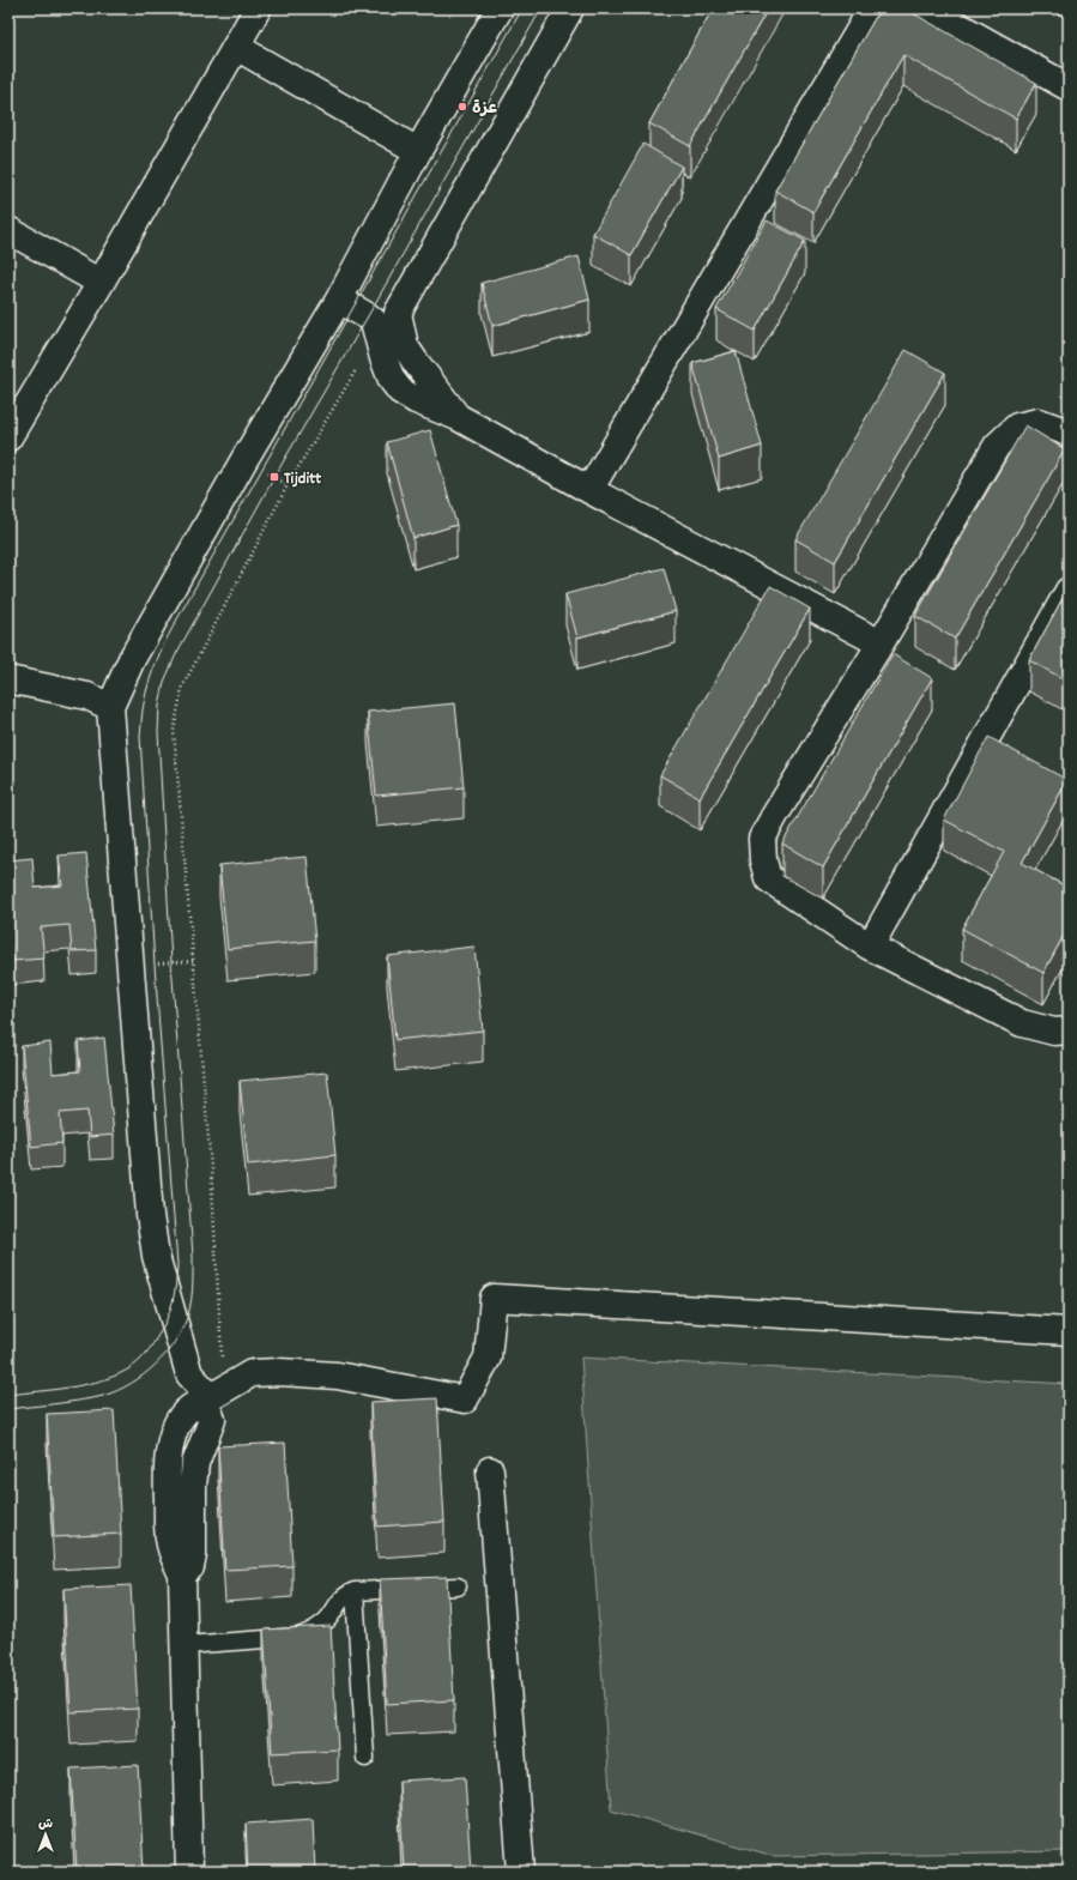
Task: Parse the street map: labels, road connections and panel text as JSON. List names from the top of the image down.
{
  "places": {
    "other": ["عزة"],
    "transit": ["Tijditt"]
  },
  "north": "top"
}
